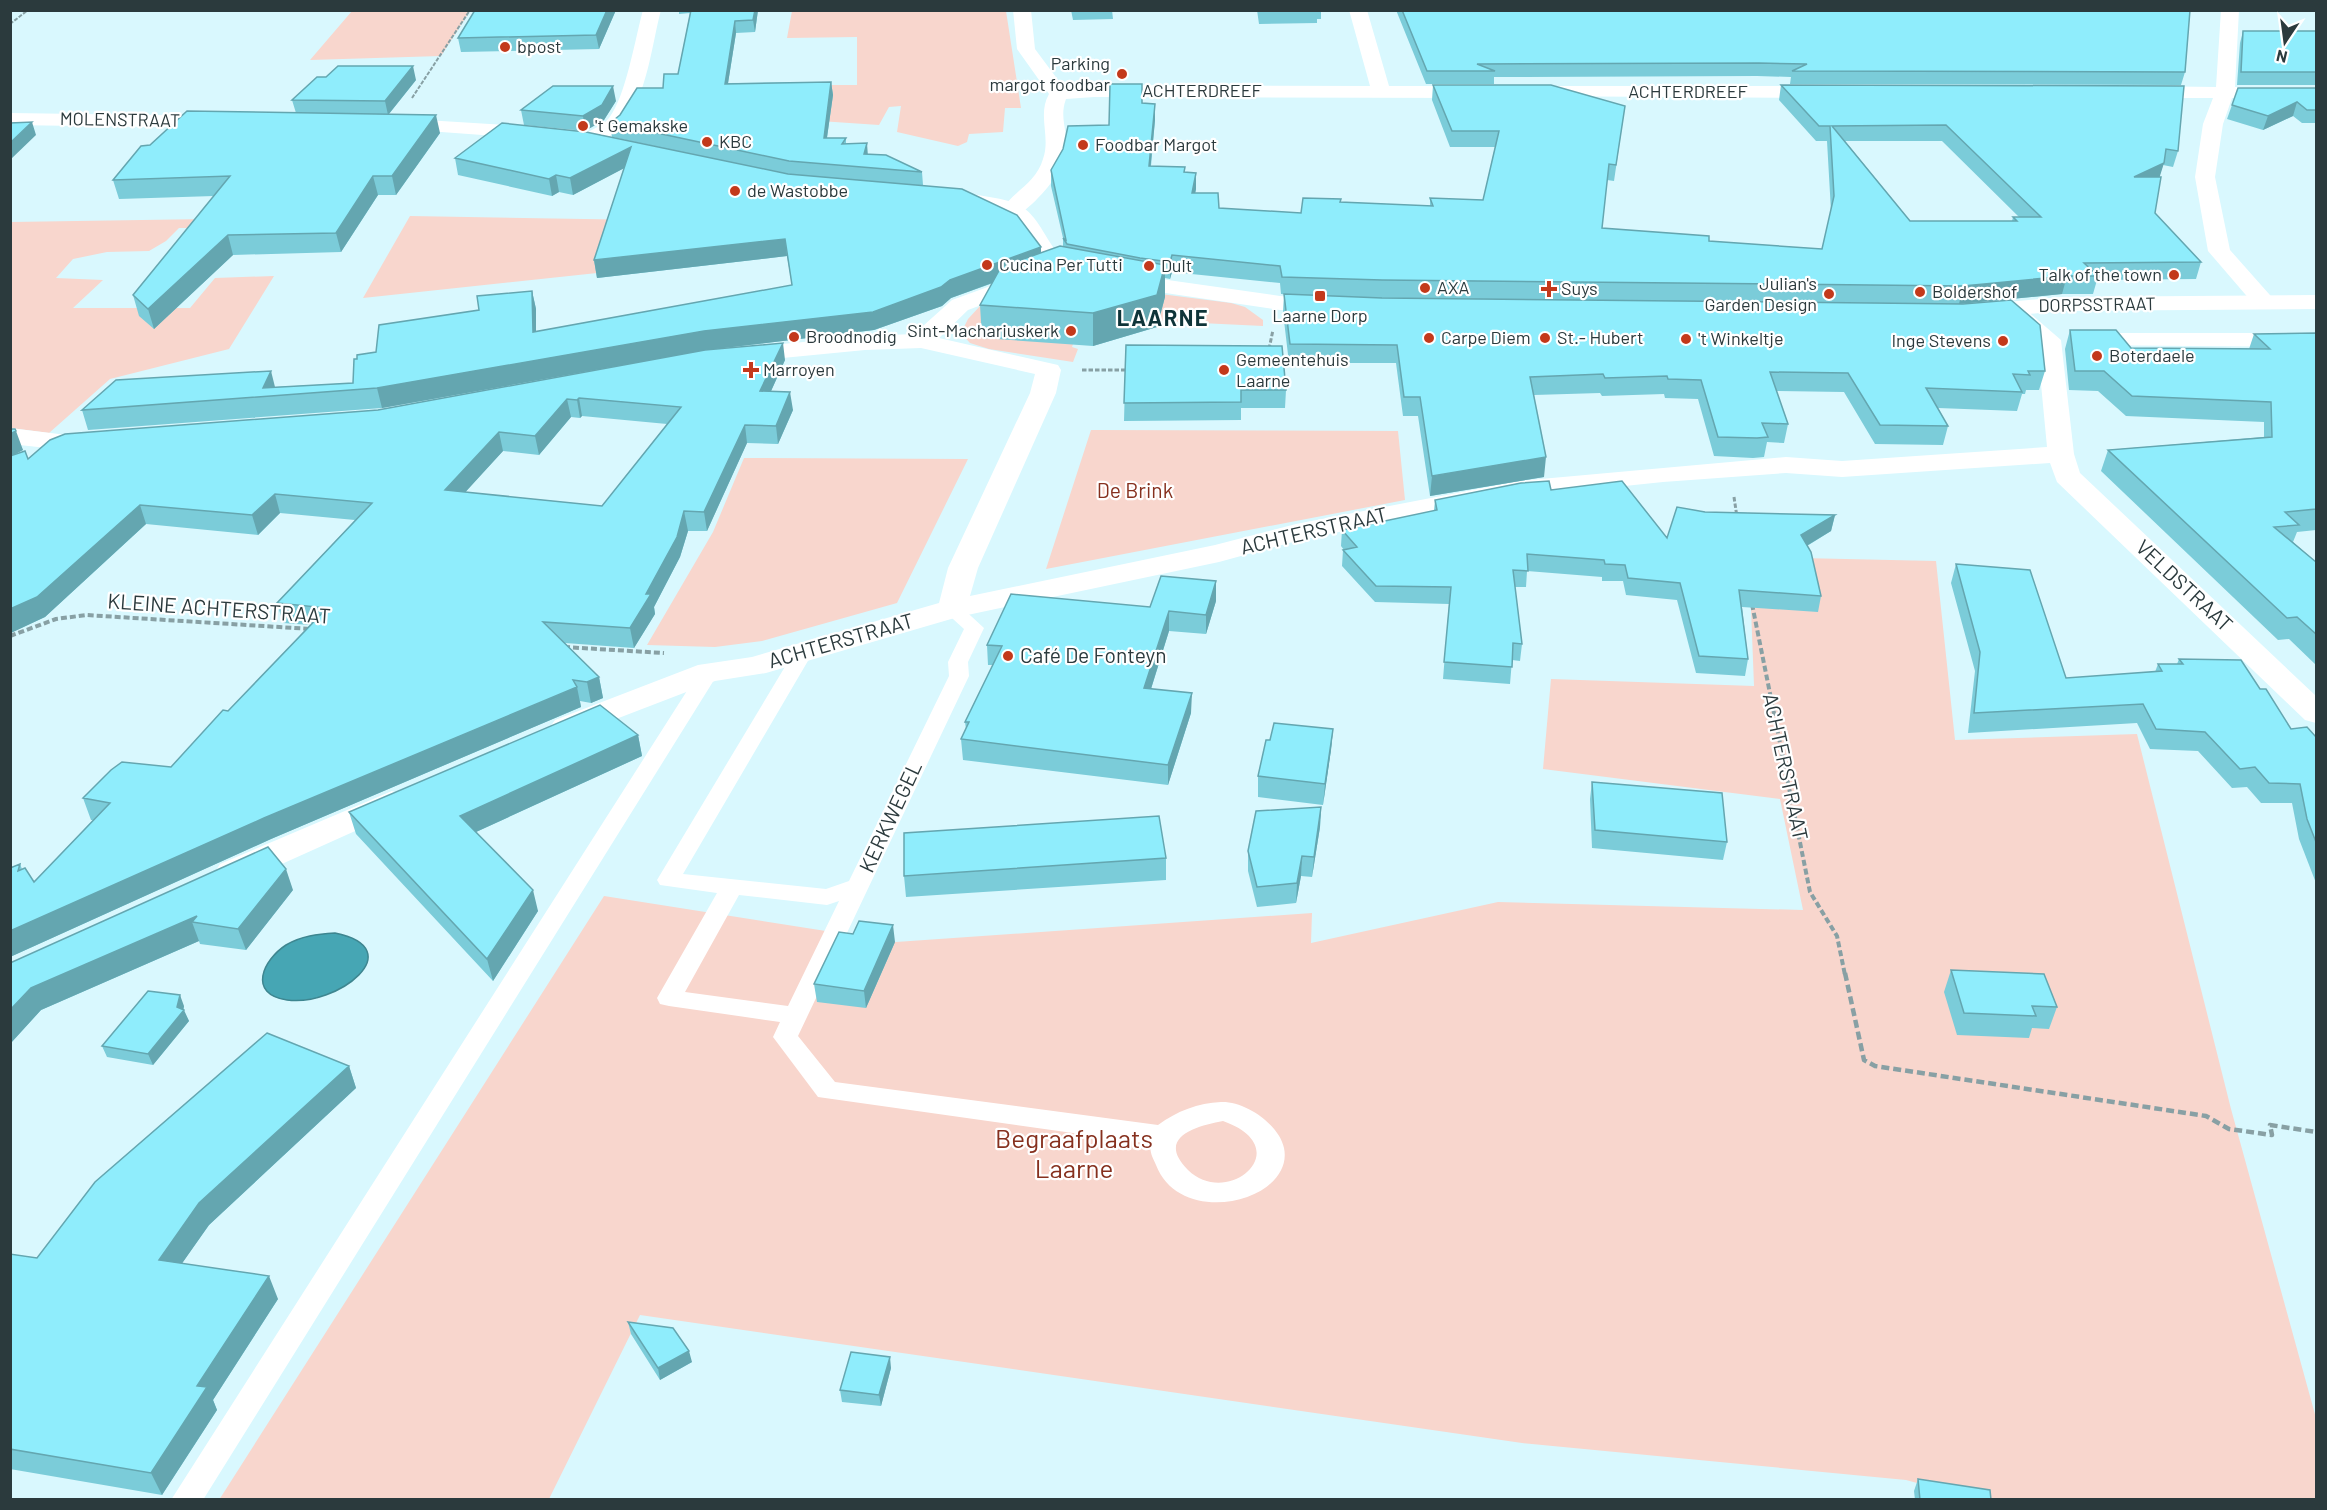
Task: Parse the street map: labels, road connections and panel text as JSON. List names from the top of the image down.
{
  "streets": {
    "street": [
      "ACHTERDREEF",
      "MOLENSTRAAT",
      "DORPSSTRAAT",
      "ACHTERSTRAAT",
      "VELDSTRAAT"
    ],
    "lane": ["KERKWEGEL"],
    "path": ["KLEINE ACHTERSTRAAT"]
  },
  "crossings": [
    ["ACHTERSTRAAT", "VELDSTRAAT"],
    ["ACHTERSTRAAT", "KERKWEGEL"]
  ],
  "districts": ["LAARNE"],
  "parks": ["De Brink", "Begraafplaats Laarne"],
  "places": {
    "other": [
      "bpost",
      "Parking margot foodbar",
      "'t Gemakske",
      "KBC",
      "Foodbar Margot",
      "de Wastobbe",
      "Cucina Per Tutti",
      "Dult",
      "Talk of the town",
      "AXA",
      "Boldershof",
      "Julian's Garden Design",
      "Sint-Machariuskerk",
      "Broodnodig",
      "Carpe Diem",
      "St.- Hubert",
      "'t Winkeltje",
      "Inge Stevens",
      "Boterdaele",
      "Gemeentehuis Laarne",
      "Café De Fonteyn"
    ],
    "health": ["Suys", "Marroyen"],
    "transit": ["Laarne Dorp"]
  },
  "north": "bottom"
}
